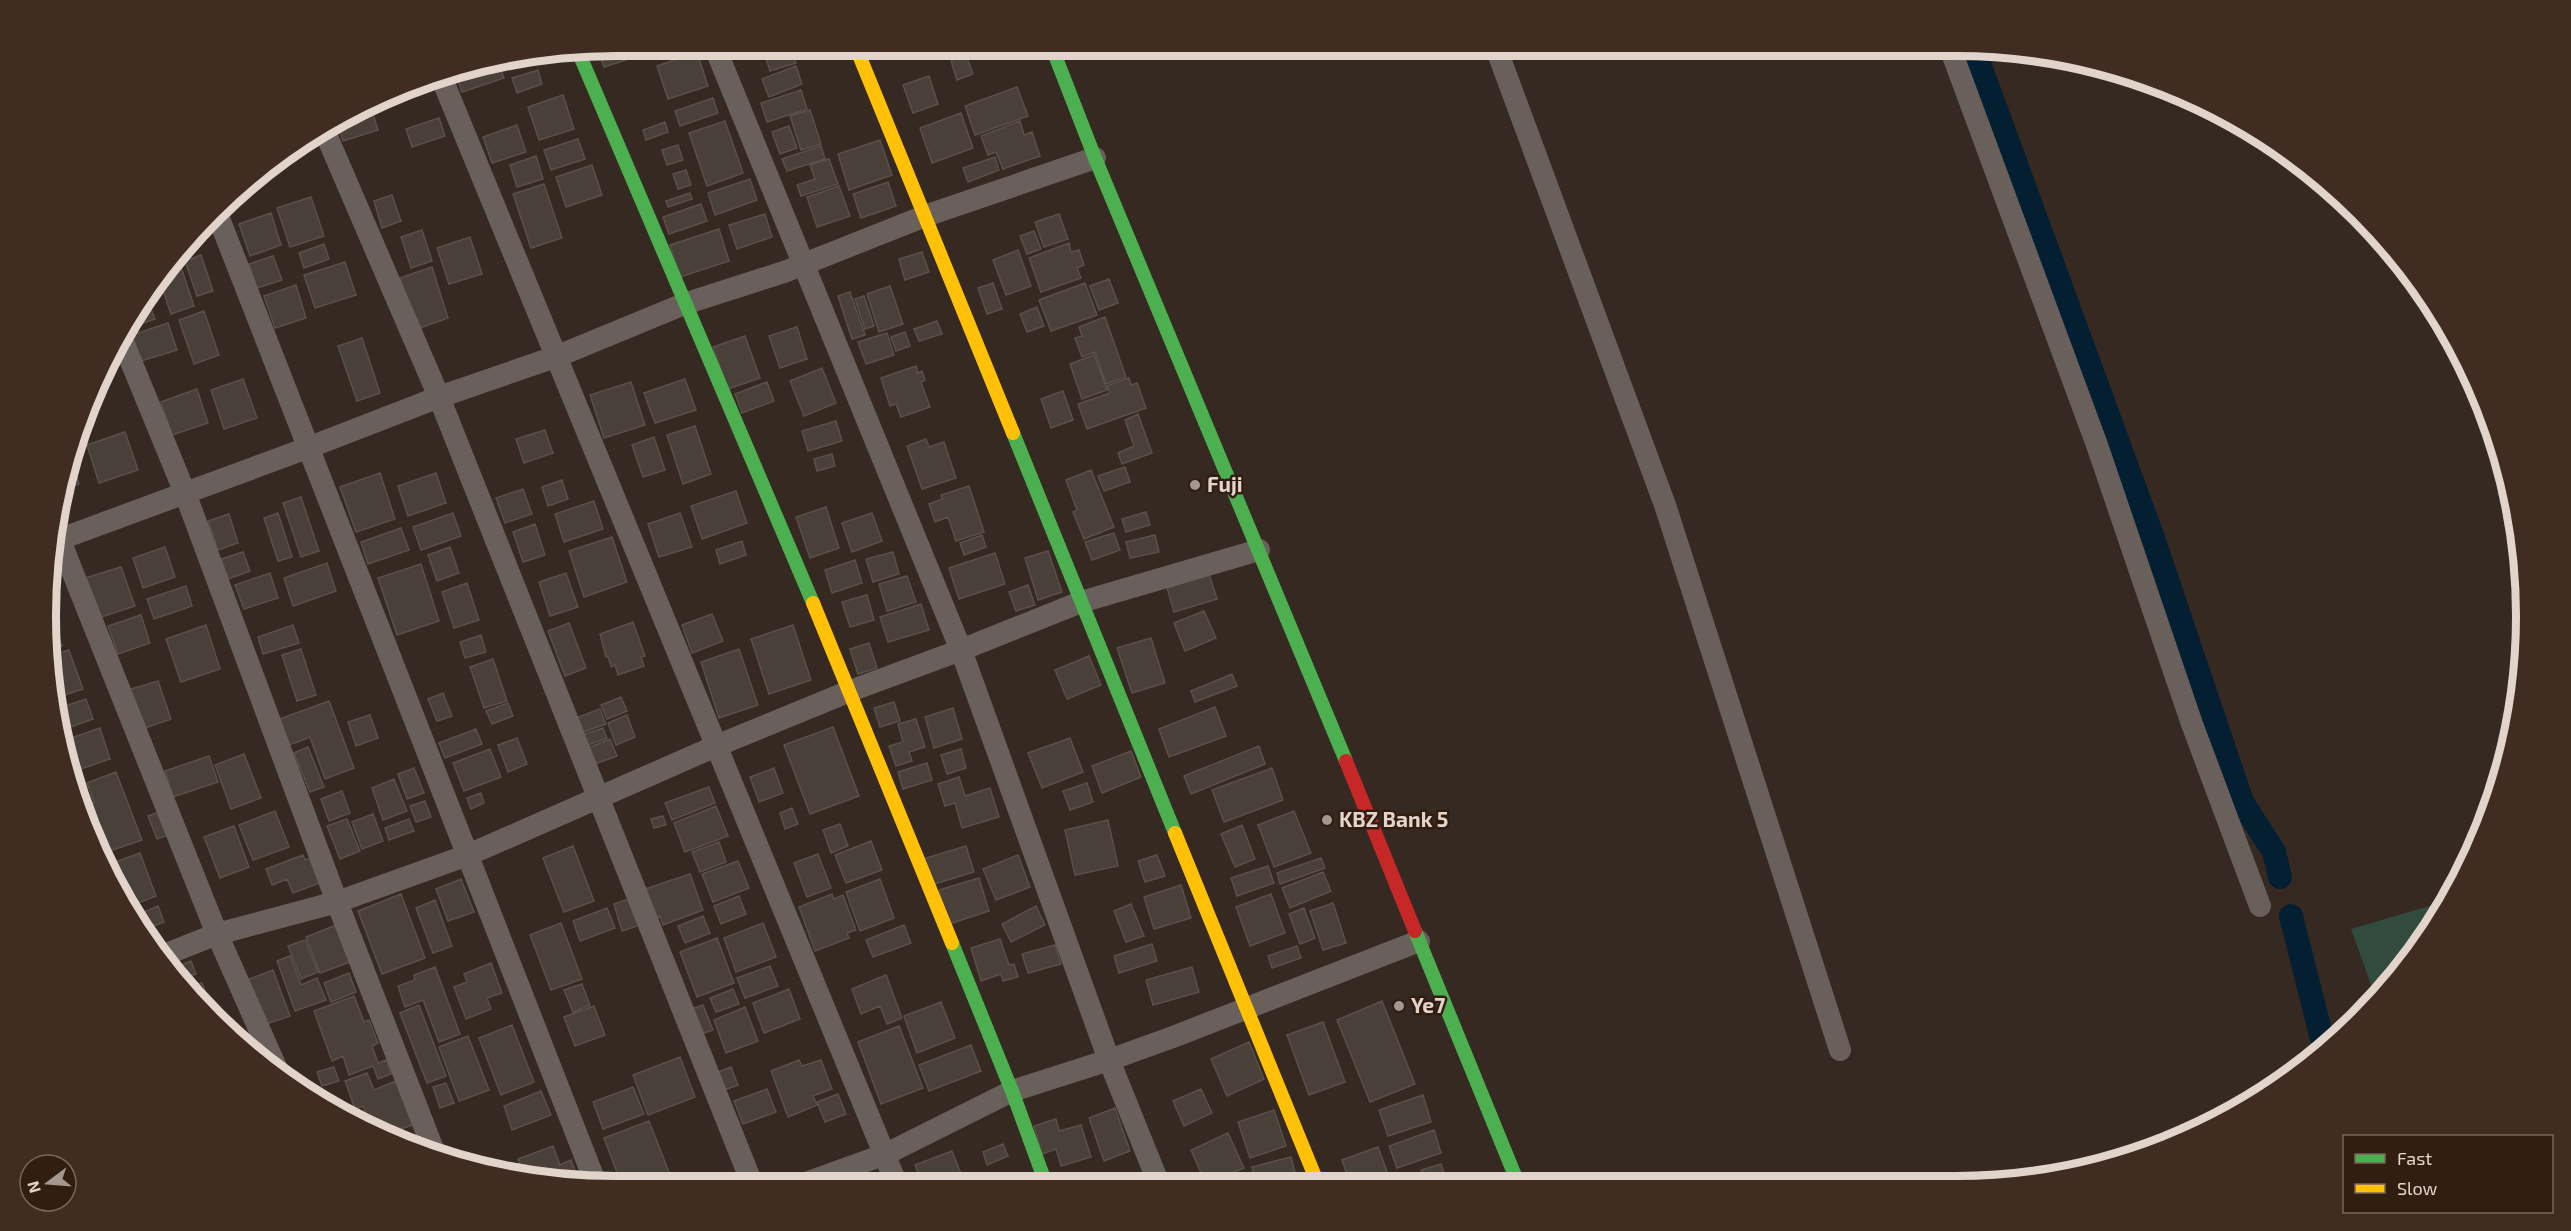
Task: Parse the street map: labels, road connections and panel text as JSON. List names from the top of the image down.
{
  "places": ["Fuji", "KBZ Bank 5", "Ye7"],
  "legend": ["Fast", "Slow"],
  "north": "left"
}
